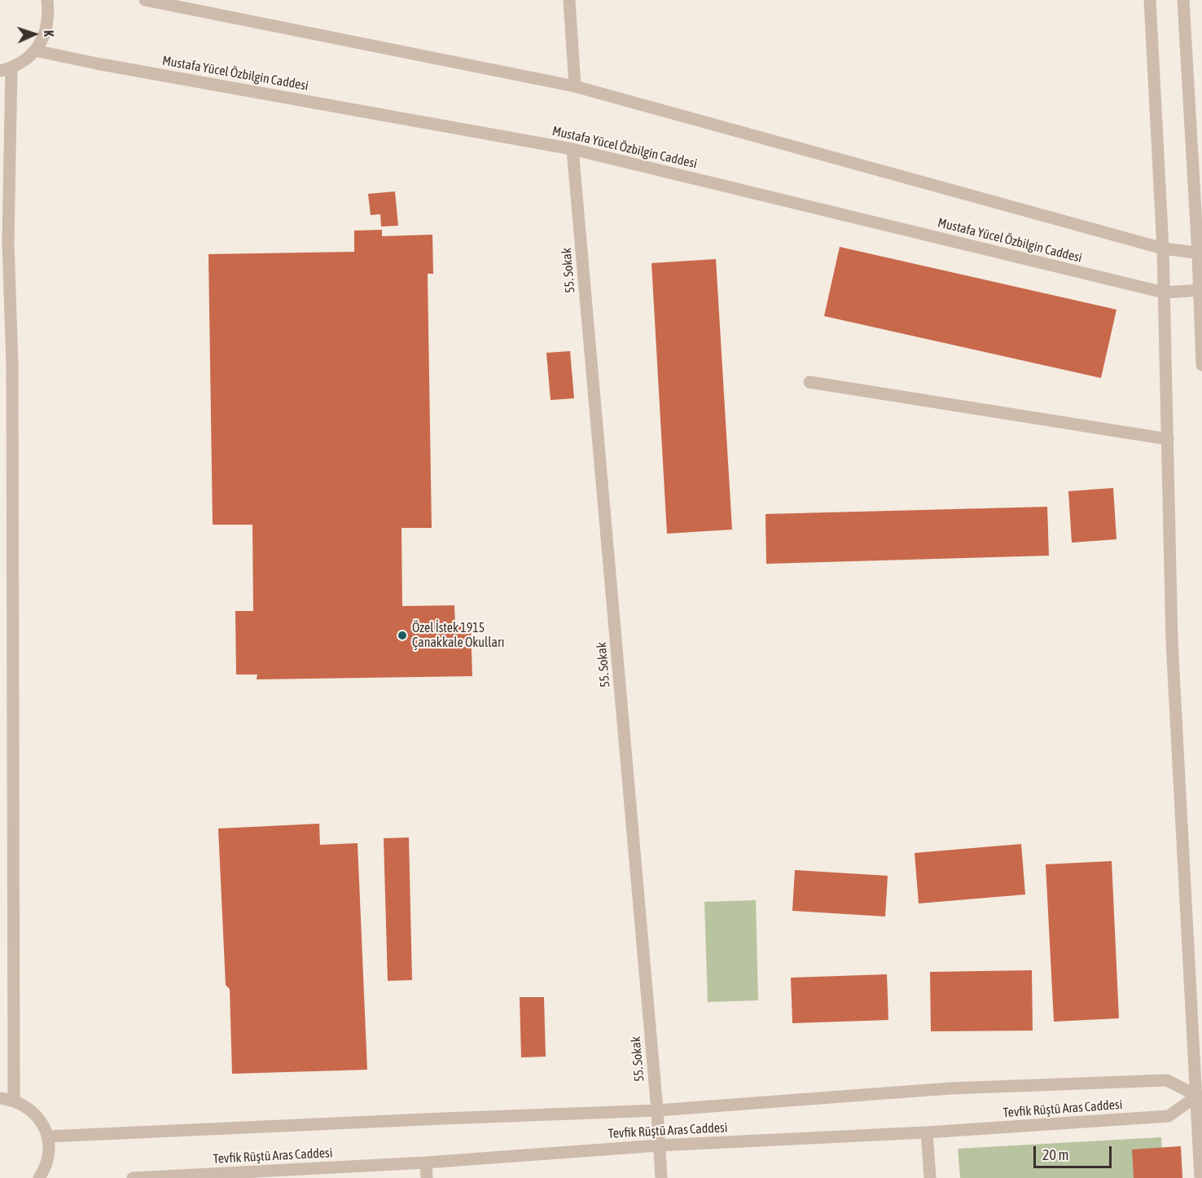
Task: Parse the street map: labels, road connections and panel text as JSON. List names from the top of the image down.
{
  "streets": {
    "street": ["Mustafa Yücel Özbilgin Caddesi", "55. Sokak", "Tevfik Rüştü Aras Caddesi"]
  },
  "crossings": [
    ["Mustafa Yücel Özbilgin Caddesi", "55. Sokak"],
    ["55. Sokak", "Tevfik Rüştü Aras Caddesi"]
  ],
  "places": ["Özel İstek 1915 Çanakkale Okulları"],
  "scale_bar": "20 m",
  "north": "right"
}
